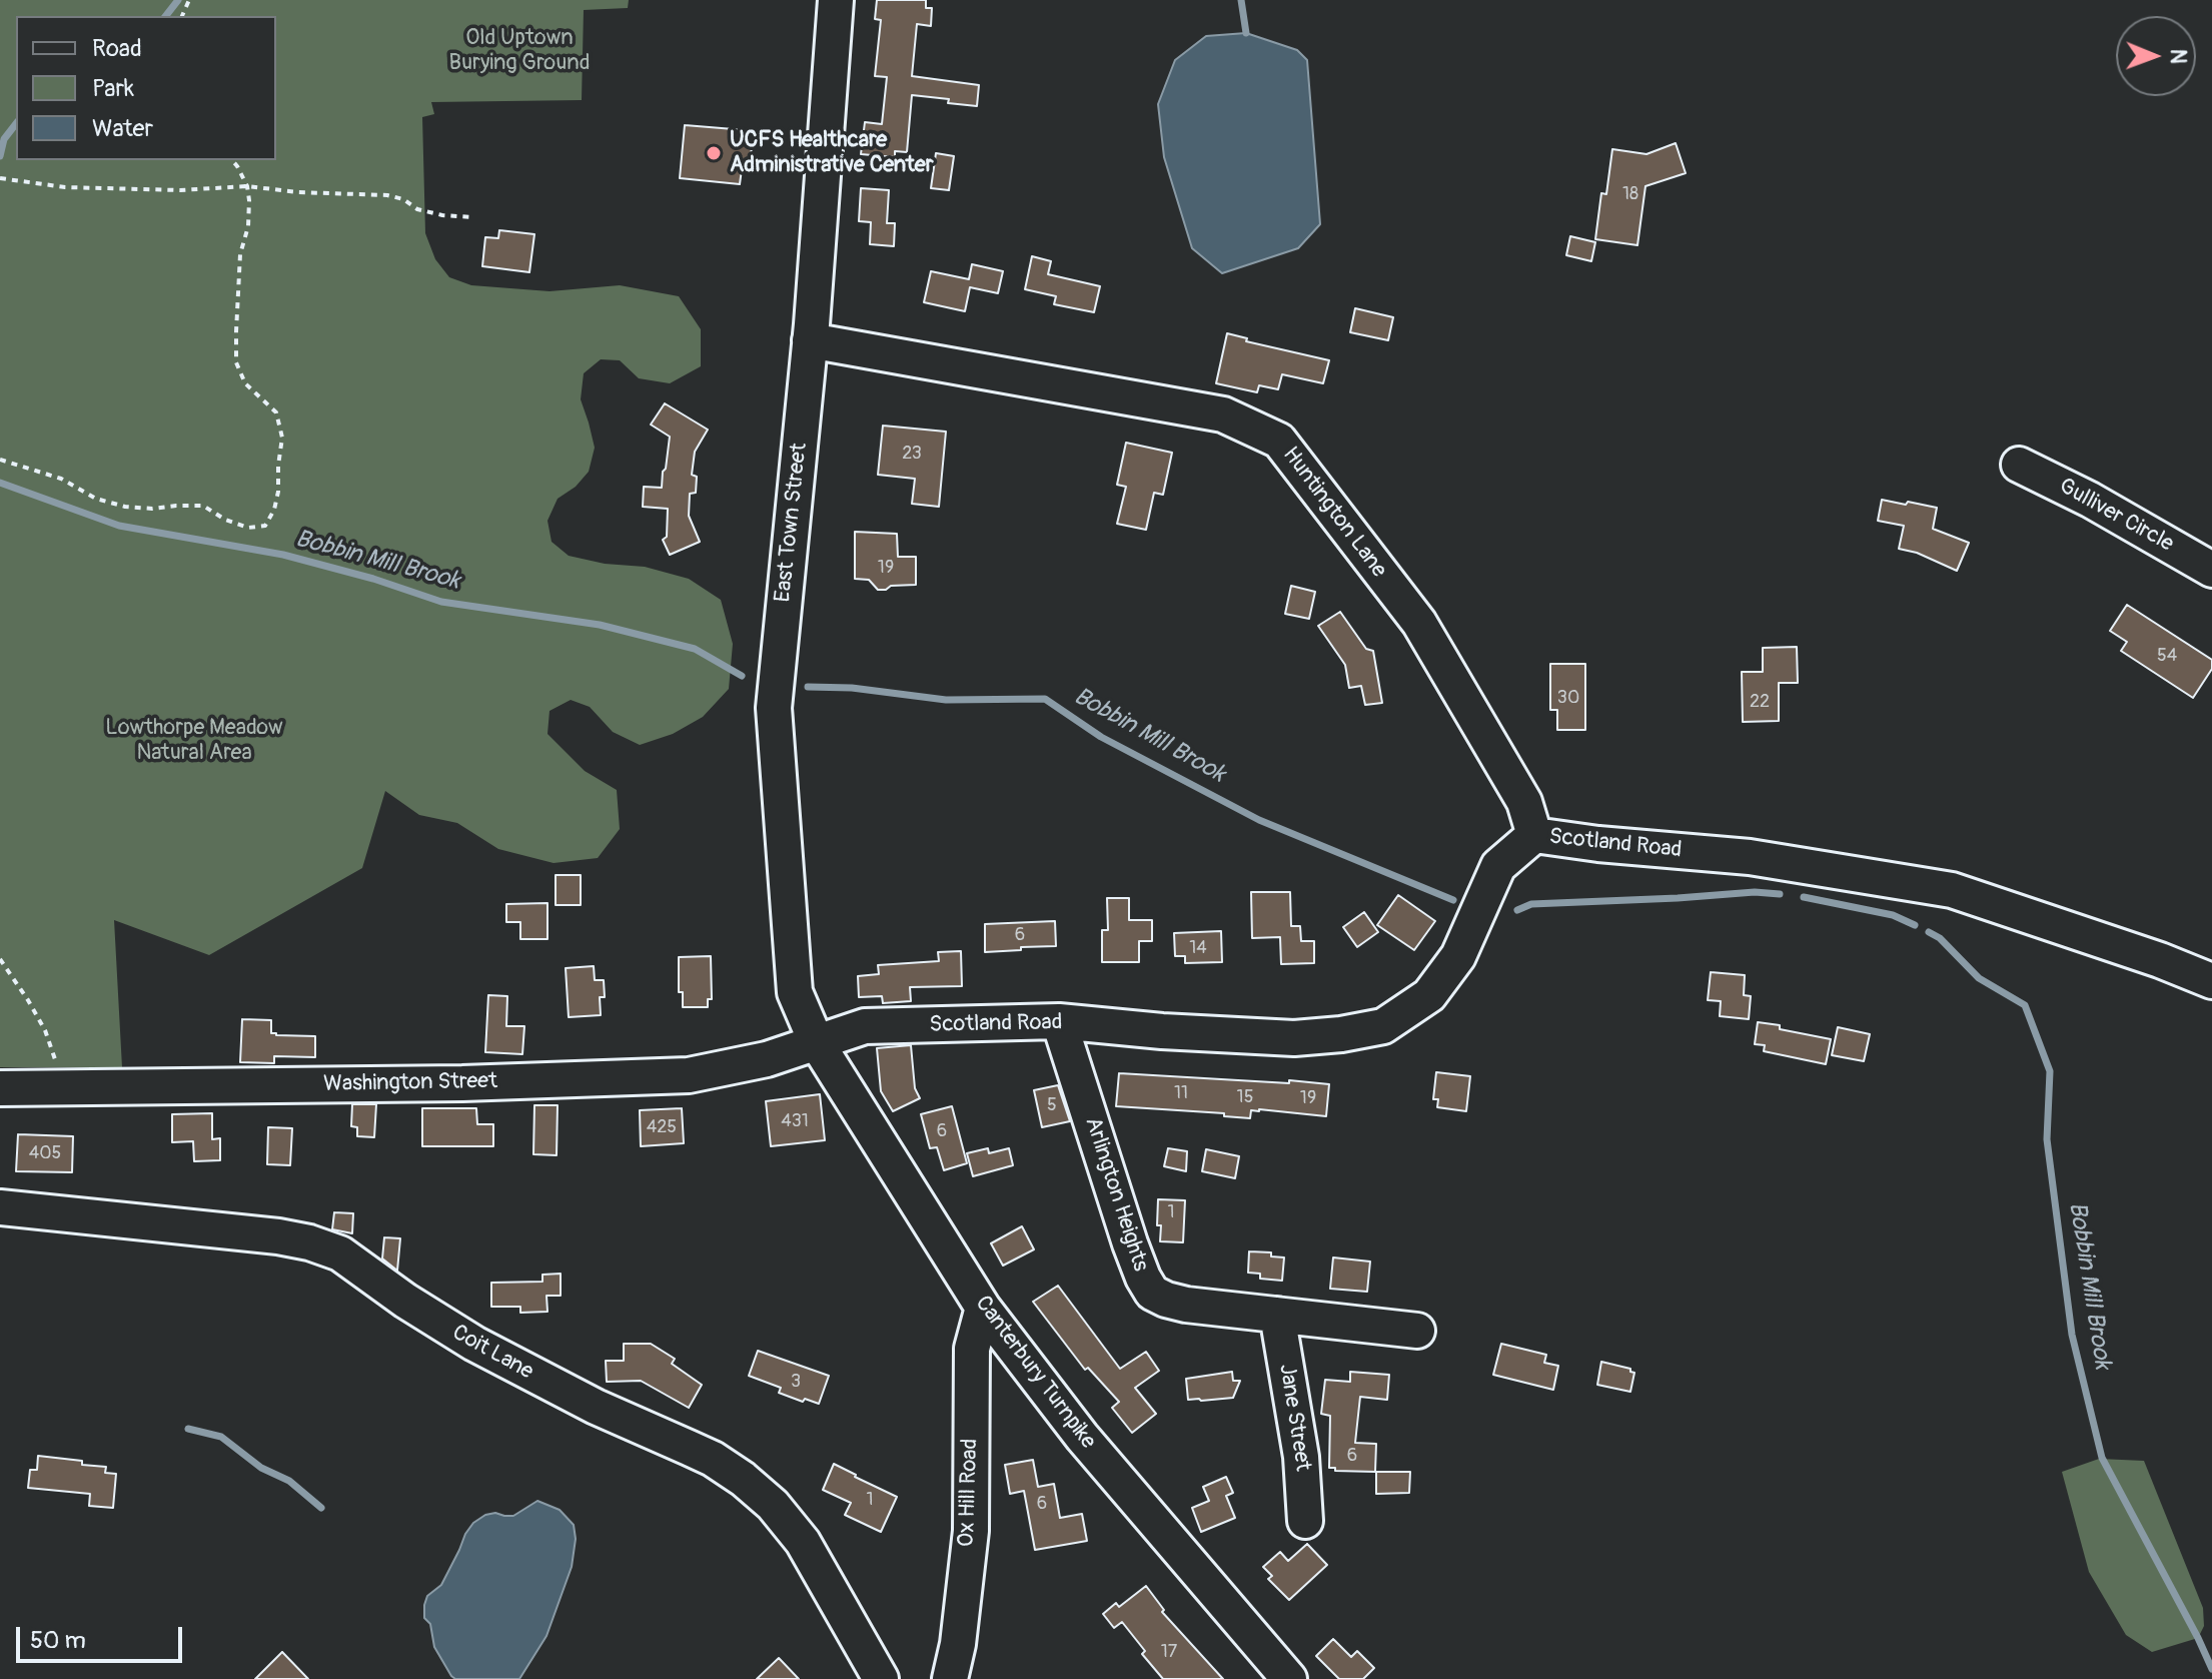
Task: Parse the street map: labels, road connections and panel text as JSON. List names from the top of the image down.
{
  "streets": {
    "street": [
      "Huntington Lane",
      "Gulliver Circle",
      "East Town Street",
      "Scotland Road",
      "Washington Street",
      "Arlington Heights",
      "Coit Lane",
      "Canterbury Turnpike",
      "Jane Street",
      "Ox Hill Road"
    ]
  },
  "crossings": [
    ["Huntington Lane", "East Town Street"],
    ["Huntington Lane", "Scotland Road"],
    ["East Town Street", "Scotland Road"],
    ["East Town Street", "Washington Street"],
    ["East Town Street", "Canterbury Turnpike"],
    ["Scotland Road", "Washington Street"],
    ["Scotland Road", "Arlington Heights"],
    ["Scotland Road", "Canterbury Turnpike"],
    ["Washington Street", "Canterbury Turnpike"],
    ["Arlington Heights", "Jane Street"],
    ["Canterbury Turnpike", "Ox Hill Road"]
  ],
  "water": ["Bobbin Mill Brook"],
  "parks": ["Old Uptown Burying Ground", "Lowthorpe Meadow Natural Area"],
  "places": ["UCFS Healthcare Administrative Center"],
  "house_numbers": [
    "18",
    "23",
    "19",
    "54",
    "30",
    "22",
    "6",
    "14",
    "11",
    "15",
    "19",
    "5",
    "431",
    "425",
    "6",
    "405",
    "1",
    "3",
    "6",
    "1",
    "6",
    "17"
  ],
  "legend": ["Road", "Park", "Water"],
  "scale_bar": "50 m",
  "north": "right"
}
